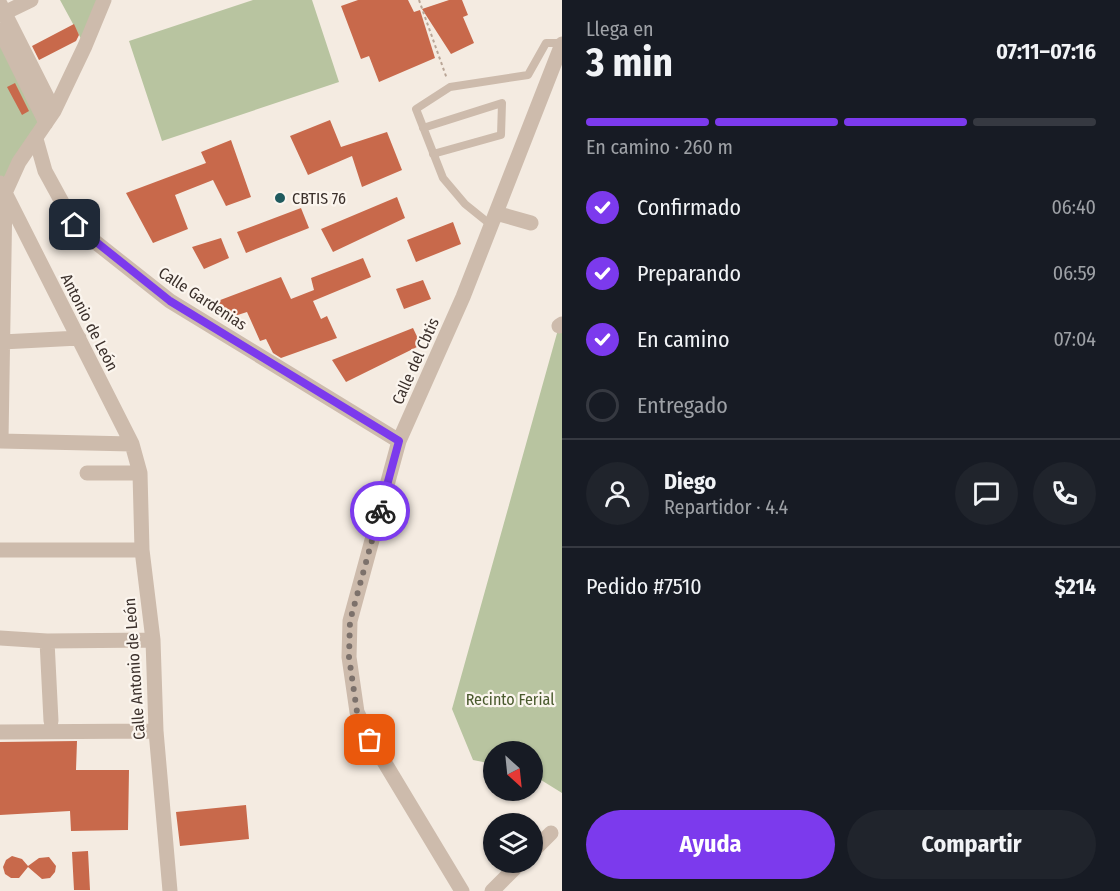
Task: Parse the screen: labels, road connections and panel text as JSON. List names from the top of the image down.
{
  "streets": {
    "street": [
      "Calle Gardenias",
      "Antonio de León",
      "Calle del Cbtis",
      "Calle Antonio de León"
    ]
  },
  "crossings": [
    ["Calle Gardenias", "Calle del Cbtis"],
    ["Antonio de León", "Calle Antonio de León"]
  ],
  "parks": ["Recinto Ferial"],
  "places": ["CBTIS 76"],
  "north": "bottom right",
  "page": {
    "heading": ["3 min", "Llega en", "07:11–07:16"],
    "panel": [
      "Diego",
      "Repartidor · 4.4",
      "Pedido #7510",
      "$214"
    ],
    "bar": "En camino · 260 m",
    "list": [
      ["Confirmado", "06:40"],
      ["Preparando", "06:59"],
      ["En camino", "07:04"],
      "Entregado"
    ],
    "buttons": ["Ayuda", "Compartir"]
  }
}
